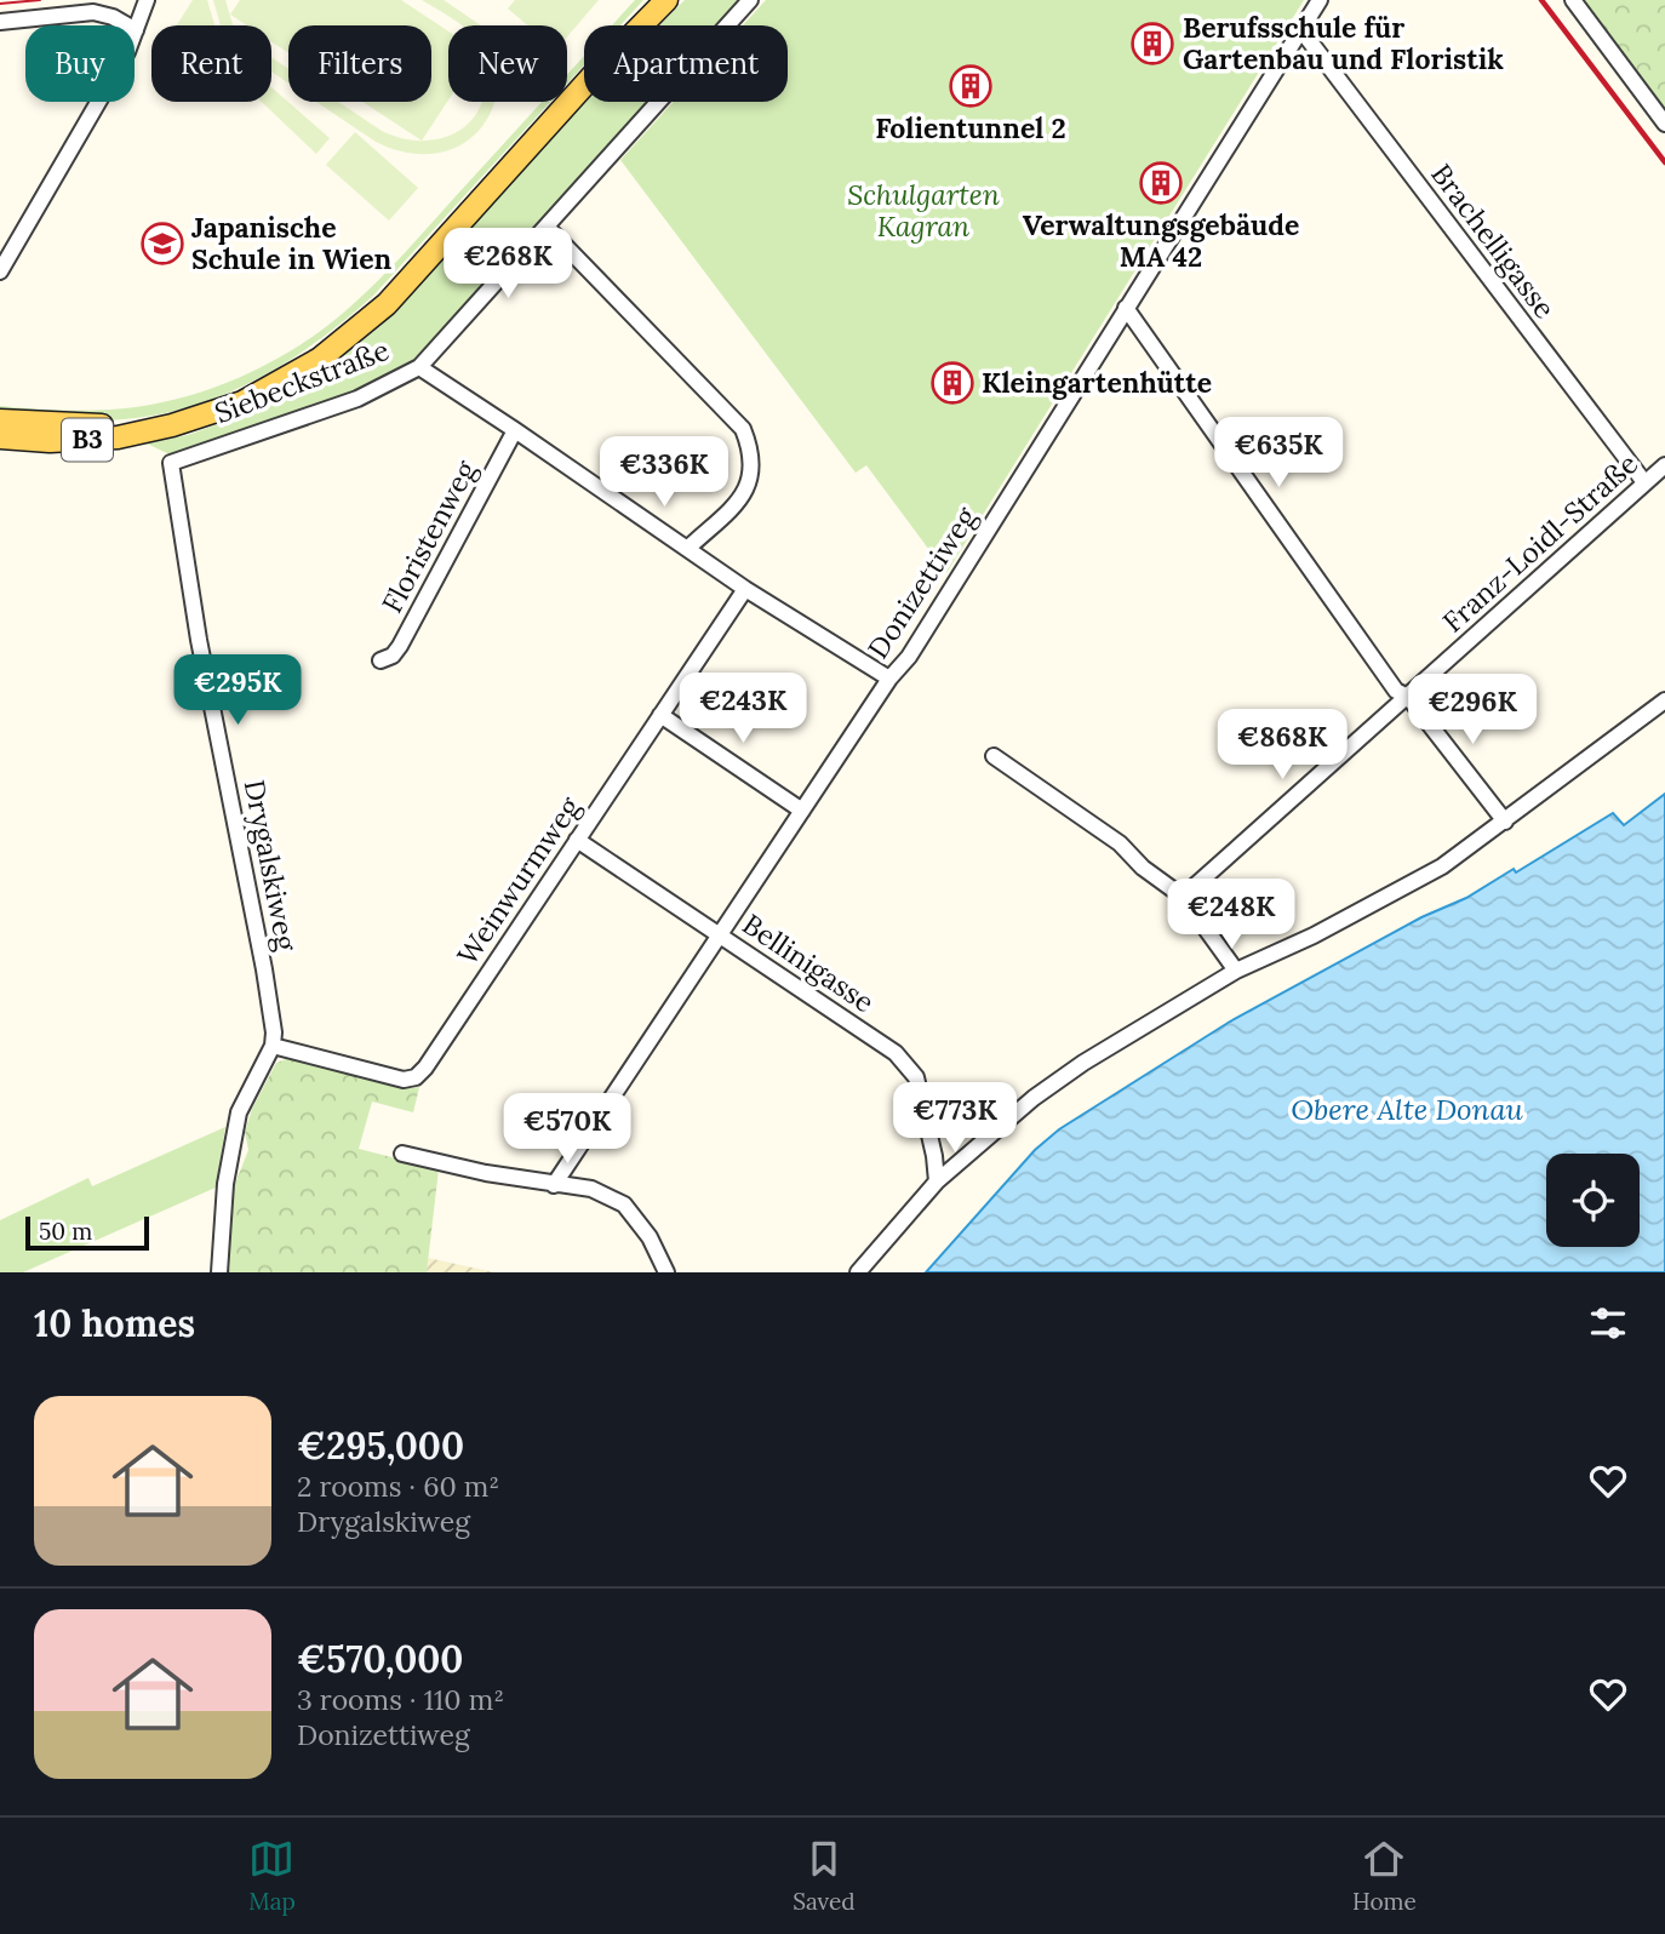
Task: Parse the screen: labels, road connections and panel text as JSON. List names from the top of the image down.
{
  "streets": {
    "main road": ["Siebeckstraße", "B3"],
    "street": [
      "Brachelligasse",
      "Floristenweg",
      "Franz-Loidl-Straße",
      "Donizettiweg",
      "Drygalskiweg",
      "Weinwurmweg",
      "Bellinigasse"
    ]
  },
  "crossings": [
    ["Brachelligasse", "Franz-Loidl-Straße"],
    ["Brachelligasse", "Donizettiweg"],
    ["Siebeckstraße", "B3"],
    ["Siebeckstraße", "Drygalskiweg"],
    ["Donizettiweg", "Bellinigasse"],
    ["Drygalskiweg", "Weinwurmweg"],
    ["Weinwurmweg", "Bellinigasse"]
  ],
  "water": ["Obere Alte Donau"],
  "parks": ["Schulgarten Kagran"],
  "places": {
    "building": [
      "Berufsschule für Gartenbau und Floristik",
      "Folientunnel 2",
      "Verwaltungsgebäude MA 42",
      "Kleingartenhütte"
    ],
    "school or university": ["Japanische Schule in Wien"]
  },
  "scale_bar": "50 m",
  "page": {
    "chip": [
      "Buy",
      "Rent",
      "Filters",
      "New",
      "Apartment"
    ],
    "price": [
      "€268K",
      "€635K",
      "€336K",
      "€295K",
      "€243K",
      "€296K",
      "€868K",
      "€248K",
      "€773K",
      "€570K"
    ],
    "scale": "50 m",
    "heading": "10 homes",
    "list": [
      {
        "name": "€295,000",
        "note": "2 rooms · 60 m² · Drygalskiweg"
      },
      {
        "name": "€570,000",
        "note": "3 rooms · 110 m² · Donizettiweg"
      }
    ],
    "tabs": ["Map", "Saved", "Home"]
  }
}
